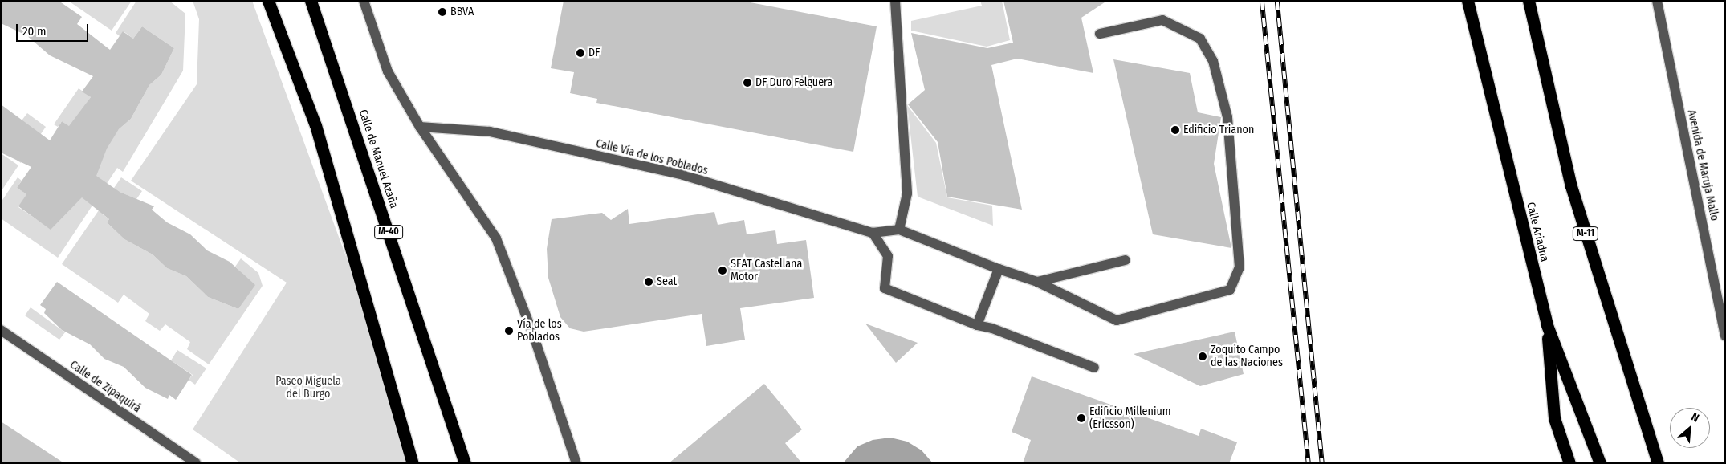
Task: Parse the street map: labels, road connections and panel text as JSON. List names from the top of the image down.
{
  "streets": {
    "highway": [
      "Calle de Manuel Azaña",
      "M-40",
      "Calle Ariadna",
      "M-11"
    ],
    "street": ["Calle Vía de los Poblados", "Avenida de Maruja Mallo", "Calle de Zipaquirá"]
  },
  "parks": ["Paseo Miguela del Burgo"],
  "places": [
    "BBVA",
    "DF",
    "DF Duro Felguera",
    "Edificio Trianon",
    "SEAT Castellana Motor",
    "Seat",
    "Vía de los Poblados",
    "Zoquito Campo de las Naciones",
    "Edificio Millenium (Ericsson)"
  ],
  "scale_bar": "20 m",
  "north": "top right"
}
